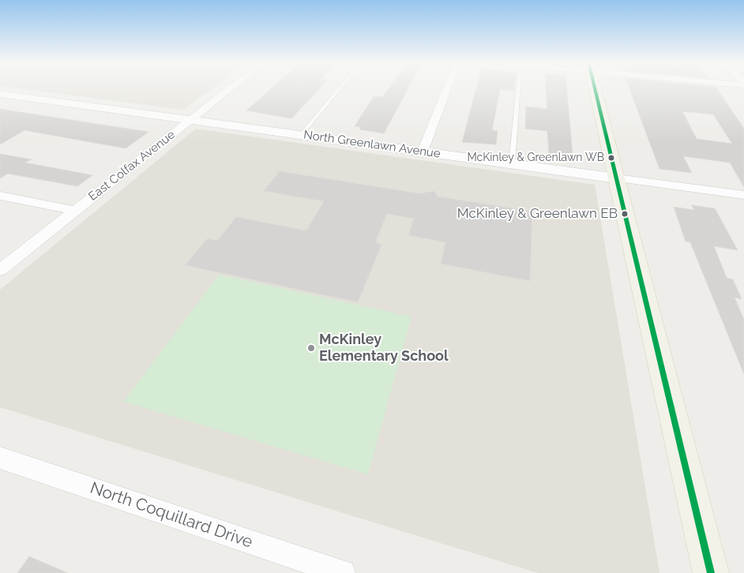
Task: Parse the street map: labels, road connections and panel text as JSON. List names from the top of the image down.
{
  "streets": {
    "street": ["North Greenlawn Avenue", "East Colfax Avenue", "North Coquillard Drive"]
  },
  "crossings": [
    ["North Greenlawn Avenue", "East Colfax Avenue"]
  ],
  "places": ["McKinley & Greenlawn WB", "McKinley & Greenlawn EB", "McKinley Elementary School"]
}
